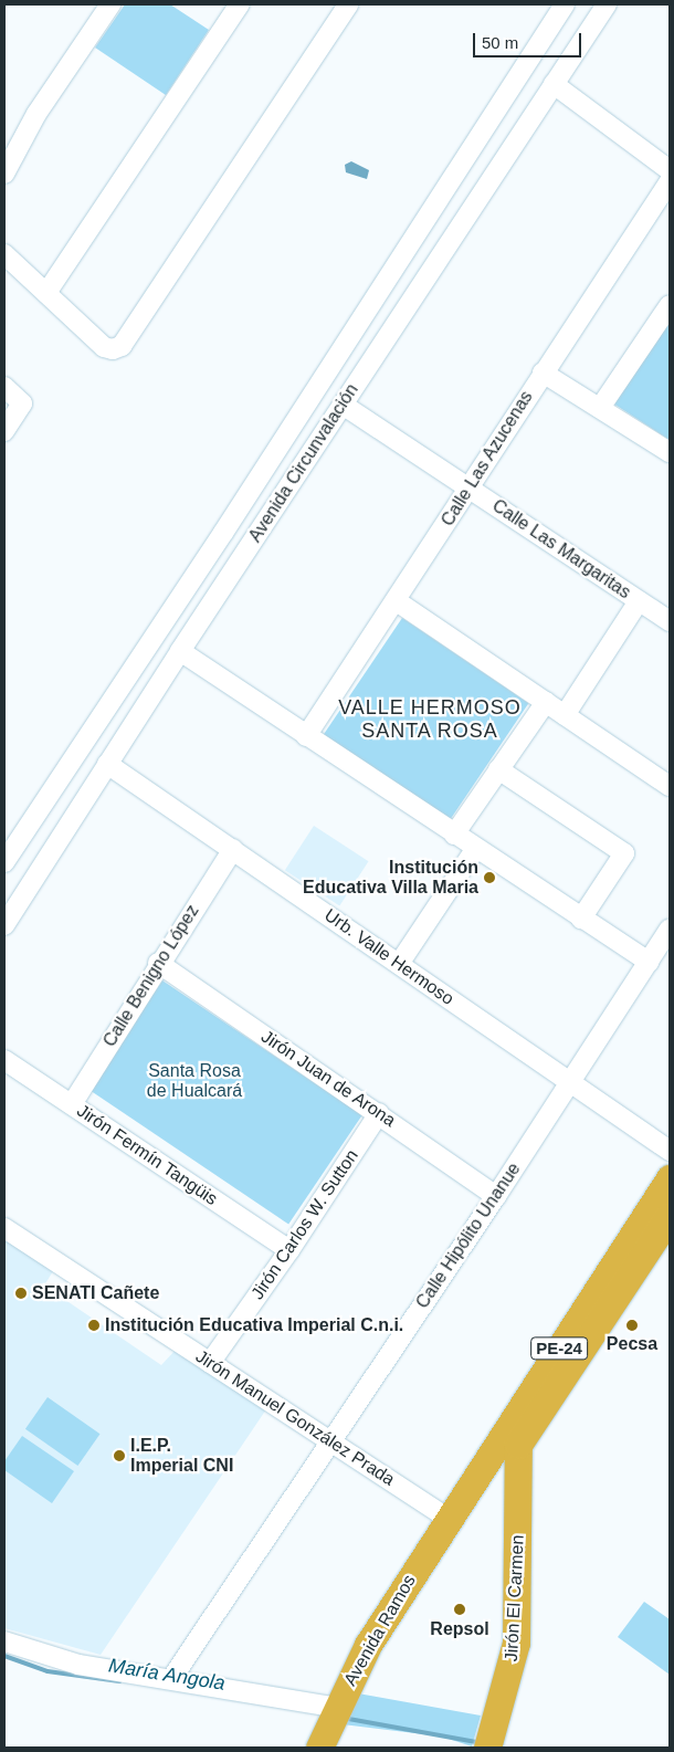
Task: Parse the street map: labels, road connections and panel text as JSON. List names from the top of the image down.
{
  "streets": {
    "highway": ["PE-24", "Jirón El Carmen", "Avenida Ramos"],
    "street": [
      "Calle Las Azucenas",
      "Avenida Circunvalación",
      "Calle Las Margaritas",
      "Urb. Valle Hermoso",
      "Calle Benigno López",
      "Jirón Juan de Arona",
      "Jirón Fermín Tangüis",
      "Jirón Carlos W. Sutton",
      "Calle Hipólito Unanue",
      "Jirón Manuel González Prada"
    ]
  },
  "crossings": [
    ["Calle Las Azucenas", "Calle Las Margaritas"],
    ["Avenida Circunvalación", "Calle Las Margaritas"],
    ["Avenida Circunvalación", "Urb. Valle Hermoso"],
    ["Urb. Valle Hermoso", "Calle Benigno López"],
    ["Urb. Valle Hermoso", "Calle Hipólito Unanue"],
    ["Calle Benigno López", "Jirón Juan de Arona"],
    ["Calle Benigno López", "Jirón Fermín Tangüis"],
    ["Jirón Juan de Arona", "Jirón Carlos W. Sutton"],
    ["Jirón Juan de Arona", "Calle Hipólito Unanue"],
    ["Jirón Fermín Tangüis", "Jirón Carlos W. Sutton"],
    ["Jirón Carlos W. Sutton", "Jirón Manuel González Prada"],
    ["Calle Hipólito Unanue", "Jirón Manuel González Prada"],
    ["PE-24", "Jirón Manuel González Prada"],
    ["PE-24", "Avenida Ramos"],
    ["Jirón Manuel González Prada", "Avenida Ramos"]
  ],
  "districts": ["VALLE HERMOSO SANTA ROSA"],
  "water": ["María Angola"],
  "parks": ["Santa Rosa de Hualcará"],
  "places": [
    "Institución Educativa Villa Maria",
    "SENATI Cañete",
    "Institución Educativa Imperial C.n.i.",
    "Pecsa",
    "I.E.P. Imperial CNI",
    "Repsol"
  ],
  "scale_bar": "50 m"
}
